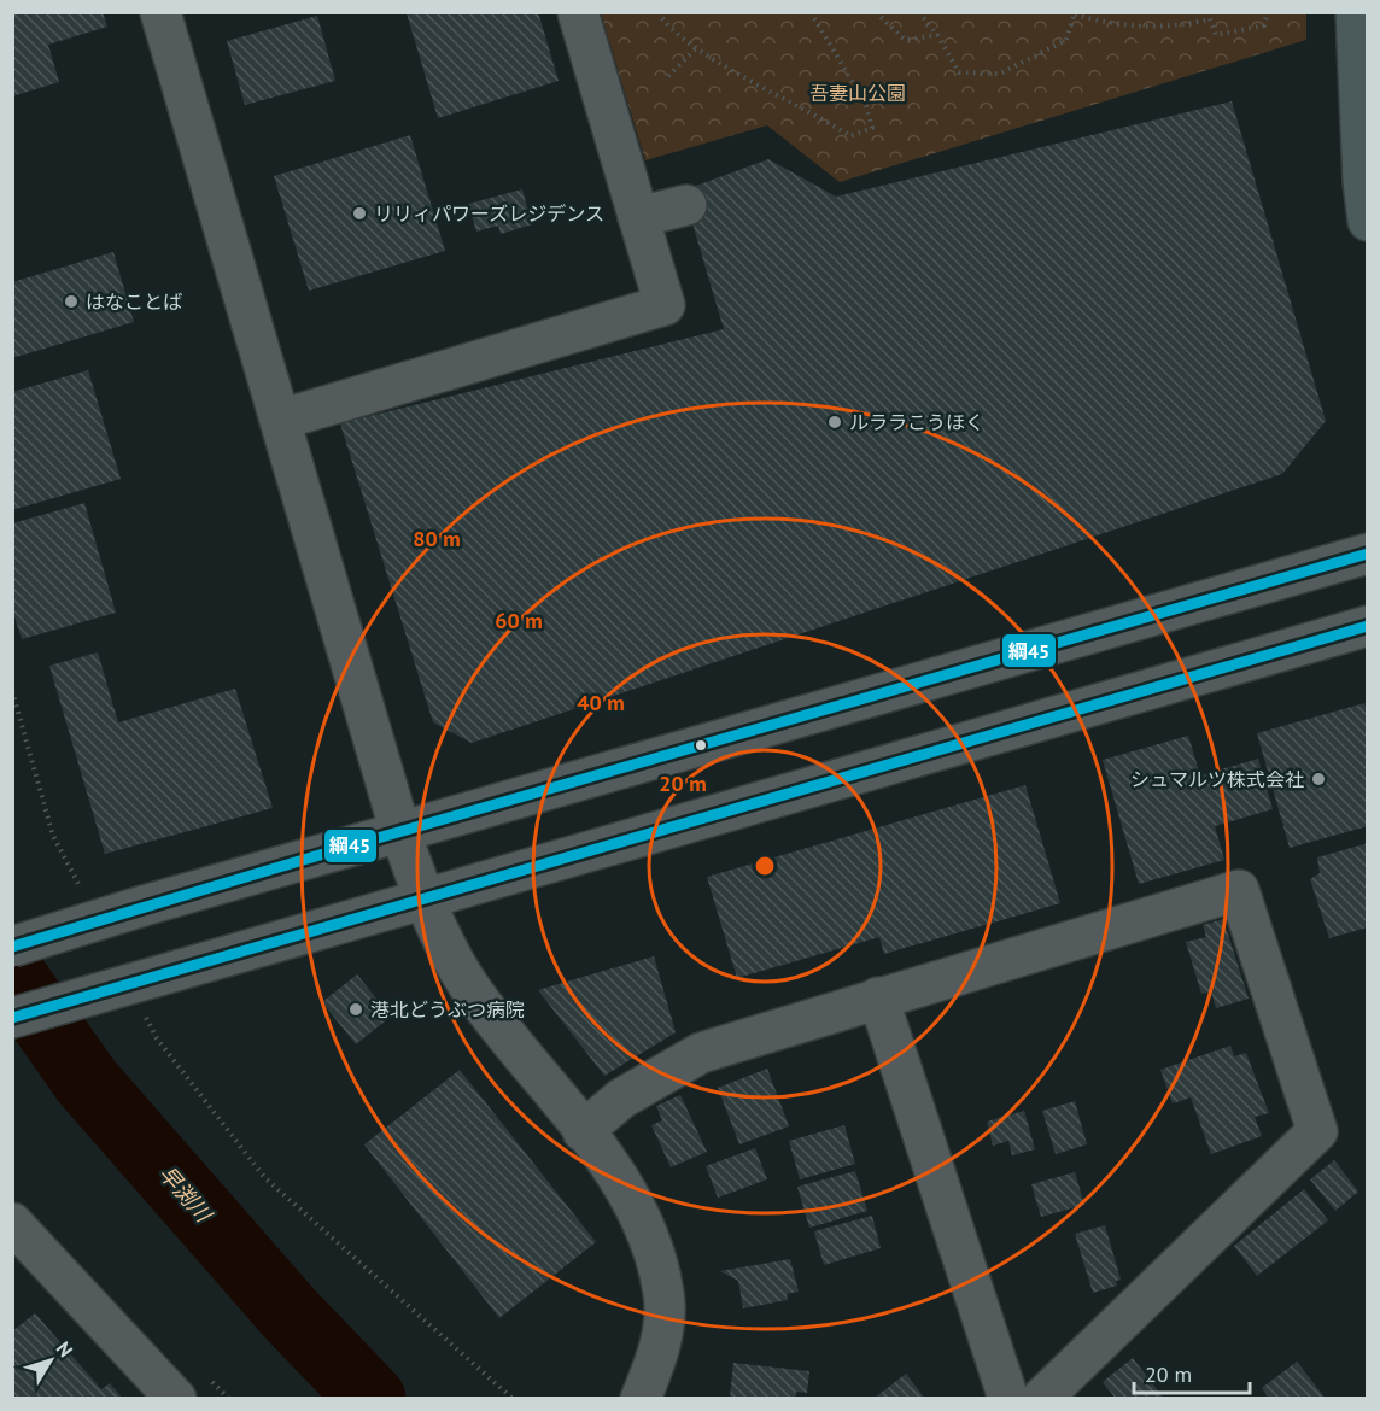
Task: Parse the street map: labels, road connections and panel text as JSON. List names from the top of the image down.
{
  "water": ["早渕川"],
  "parks": ["吾妻山公園"],
  "places": [
    "リリィパワーズレジデンス",
    "はなことば",
    "ルララこうほく",
    "シュマルツ株式会社",
    "港北どうぶつ病院"
  ],
  "lines": ["transit line 綱45"],
  "scale_bar": "20 m",
  "north": "top right",
  "rings": [
    "80 m",
    "60 m",
    "40 m",
    "20 m"
  ]
}
